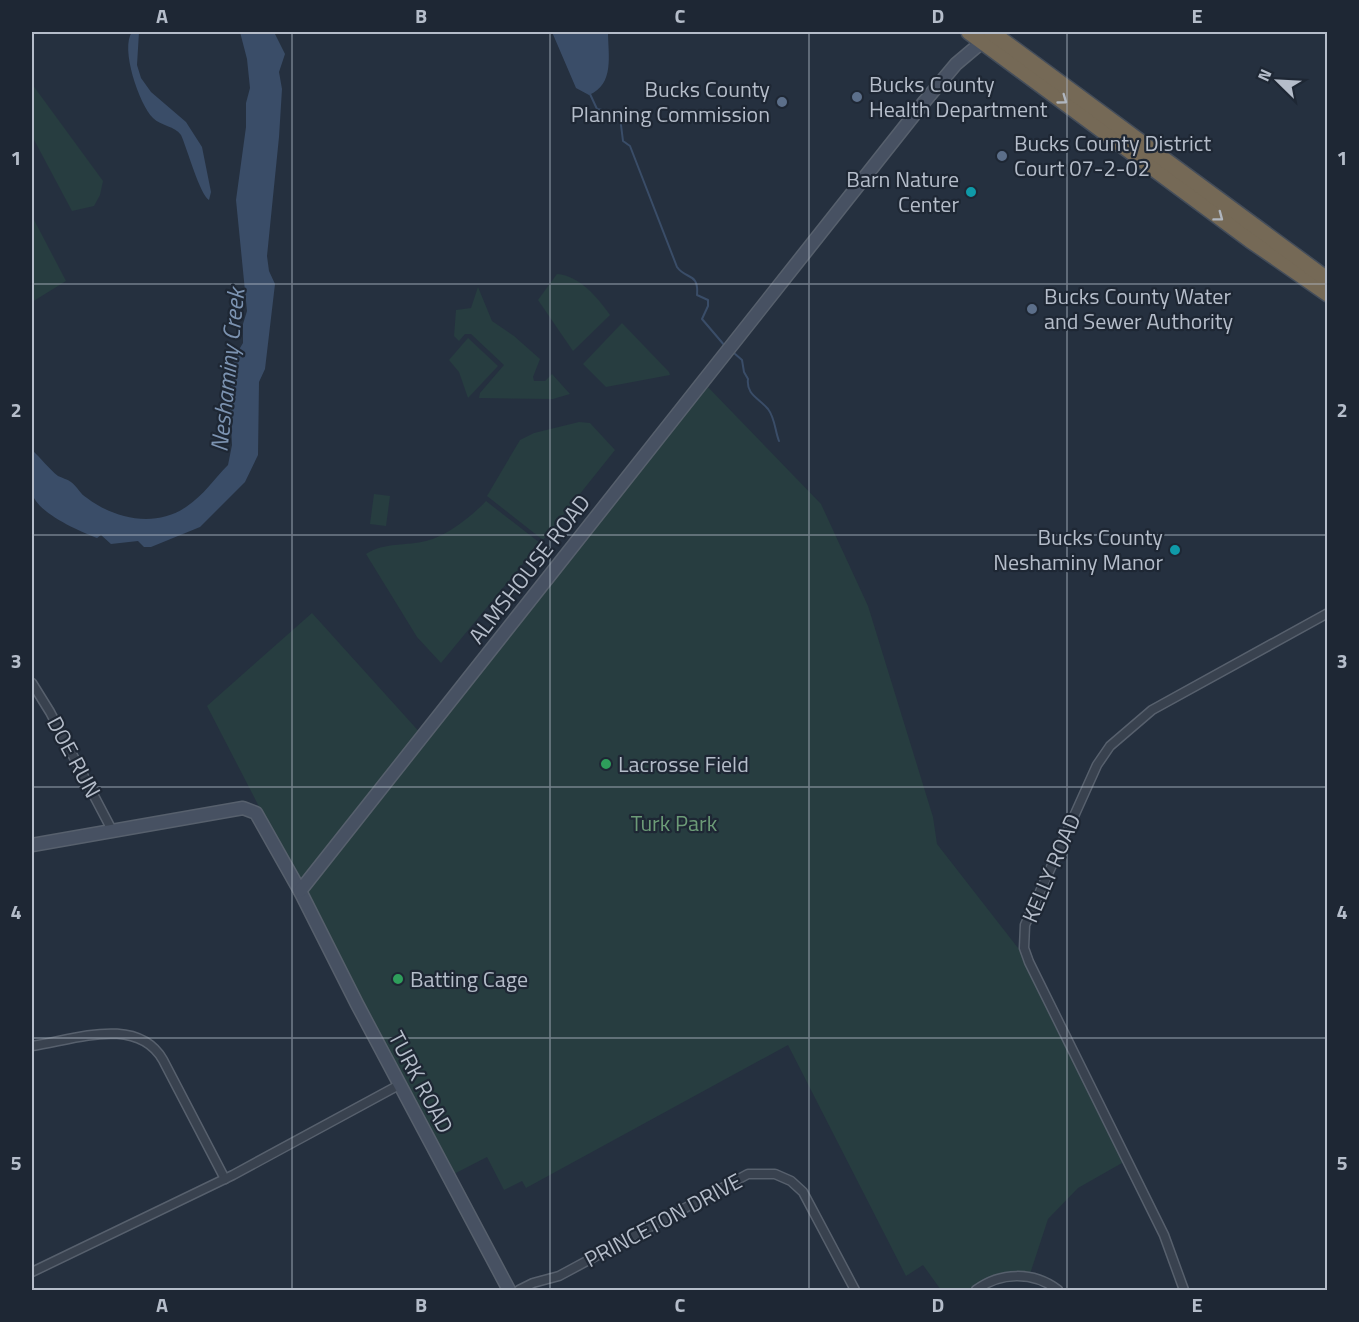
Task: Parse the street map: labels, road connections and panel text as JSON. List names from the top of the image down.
{
  "streets": {
    "street": [
      "ALMSHOUSE ROAD",
      "DOE RUN",
      "KELLY ROAD",
      "TURK ROAD",
      "PRINCETON DRIVE"
    ]
  },
  "crossings": [
    ["ALMSHOUSE ROAD", "TURK ROAD"]
  ],
  "water": ["Neshaminy Creek"],
  "parks": ["Turk Park"],
  "places": [
    "Bucks County Health Department",
    "Bucks County Planning Commission",
    "Bucks County District Court 07-2-02",
    "Barn Nature Center",
    "Bucks County Water and Sewer Authority",
    "Bucks County Neshaminy Manor",
    "Lacrosse Field",
    "Batting Cage"
  ],
  "north": "top left",
  "grid": {
    "columns": [
      "A",
      "B",
      "C",
      "D",
      "E"
    ],
    "rows": [
      "1",
      "2",
      "3",
      "4",
      "5"
    ]
  }
}
